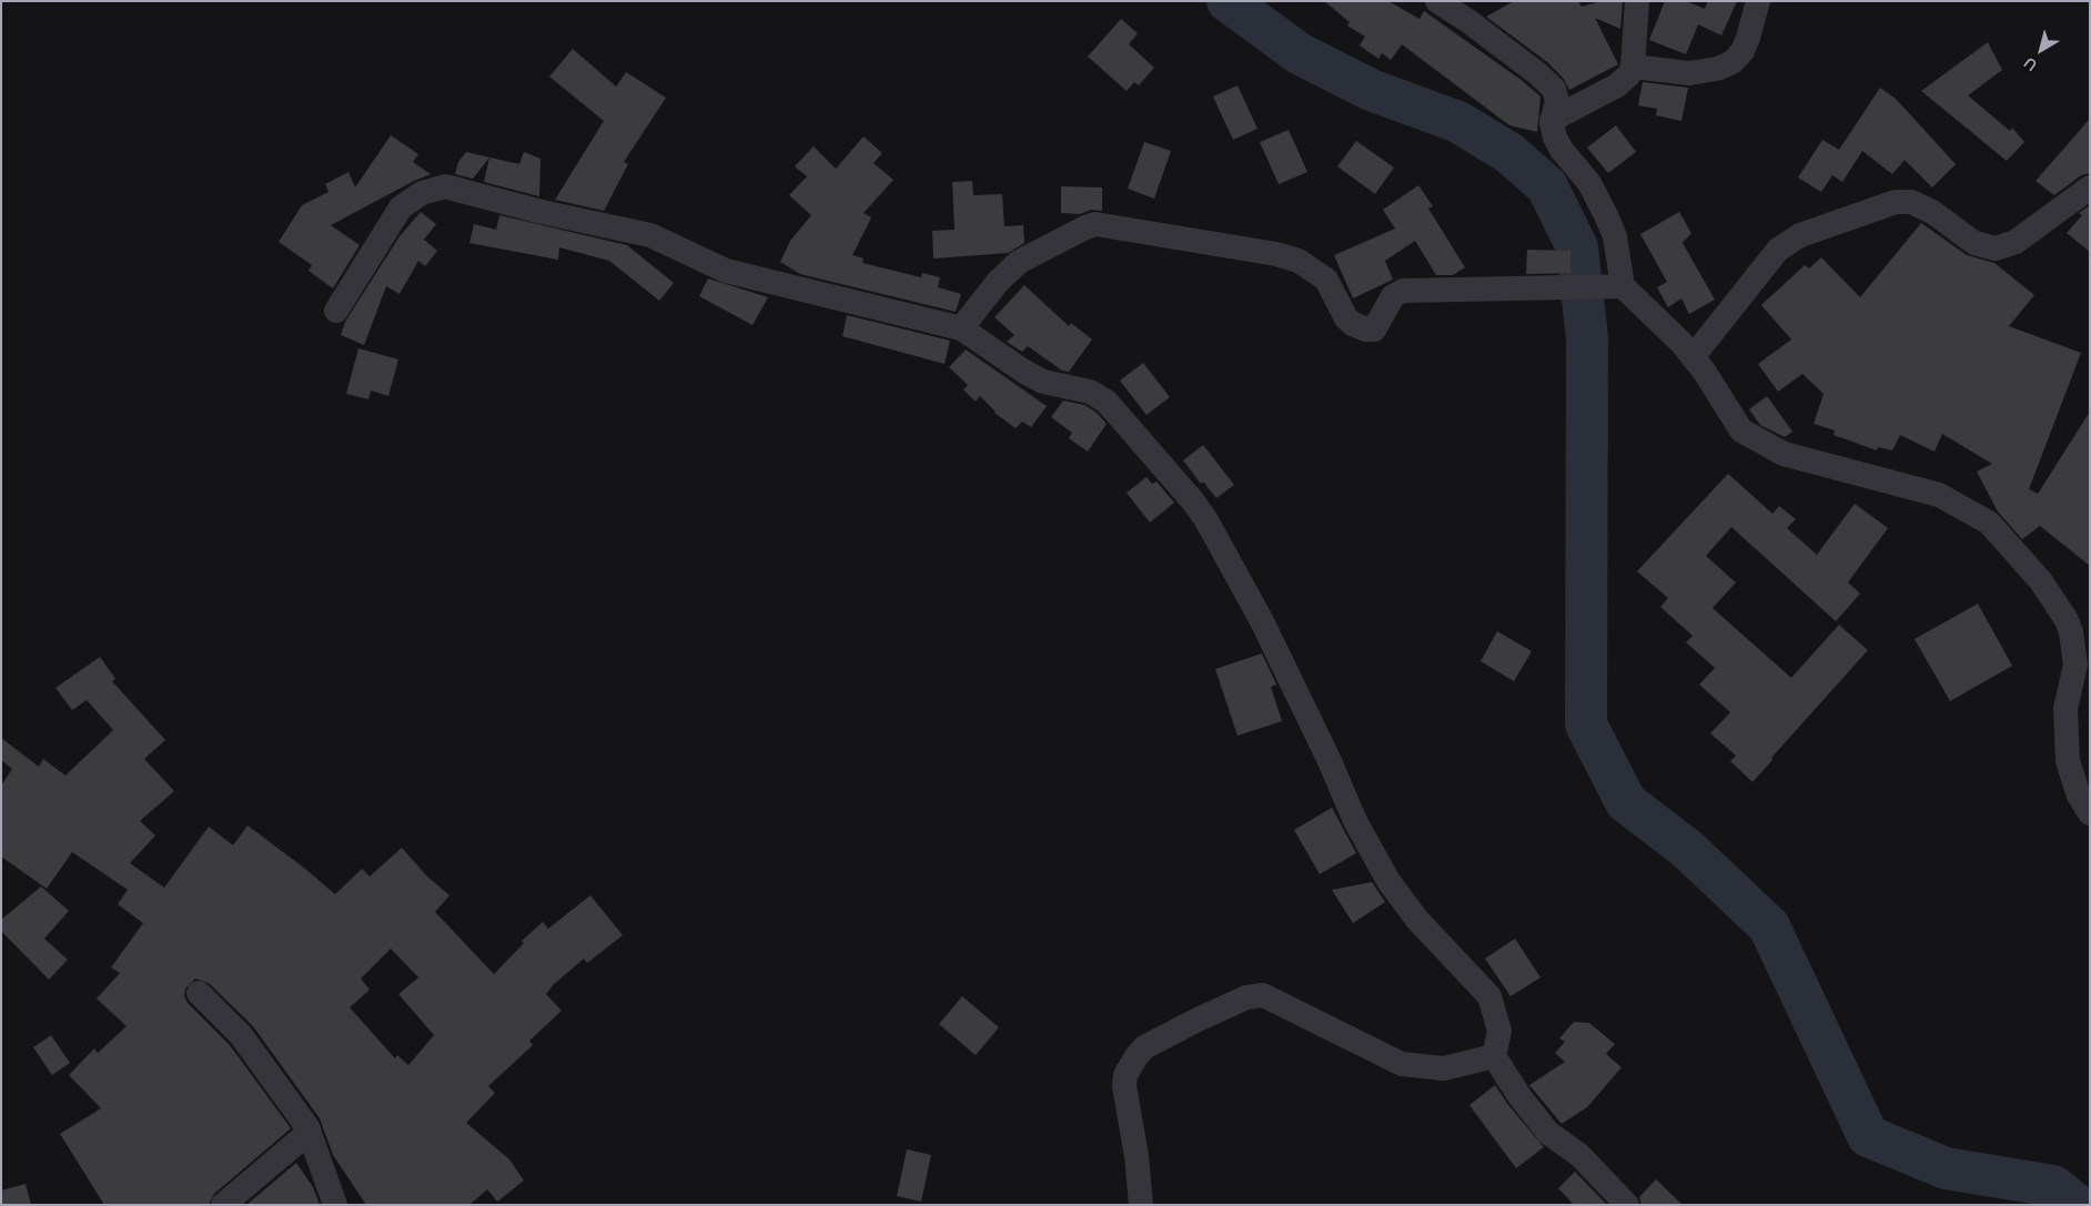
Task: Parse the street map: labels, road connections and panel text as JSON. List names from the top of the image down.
{
  "north": "bottom left"
}
